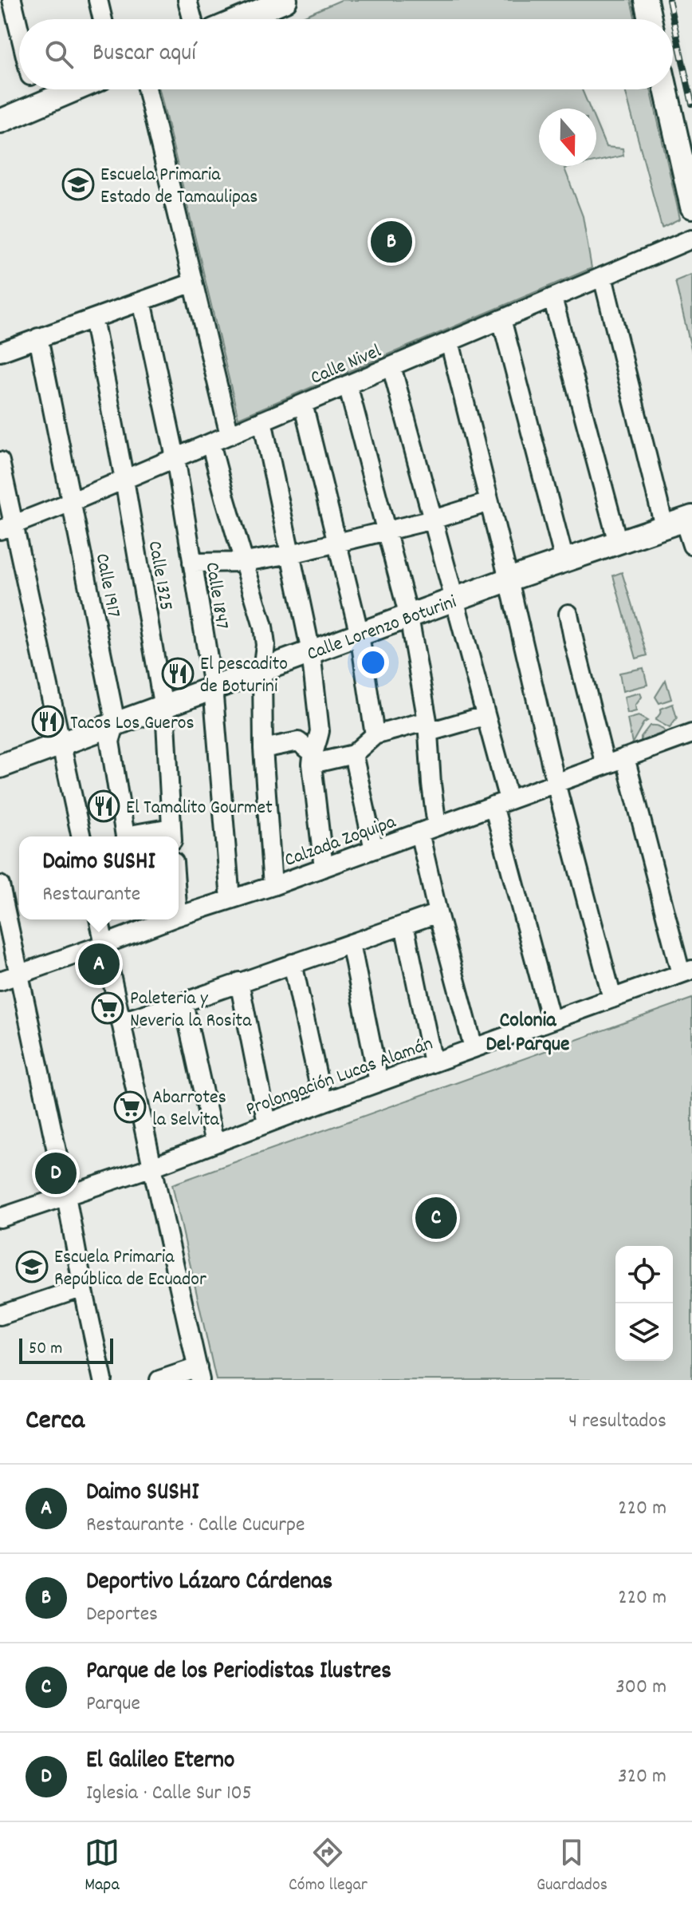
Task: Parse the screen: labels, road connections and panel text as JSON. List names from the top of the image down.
{
  "streets": {
    "main road": ["Calle Lorenzo Boturini"],
    "street": [
      "Calle Nivel",
      "Calle 1325",
      "Calle 1917",
      "Calle 1847",
      "Calzada Zoquipa",
      "Prolongación Lucas Alamán"
    ]
  },
  "crossings": [
    ["Calle Nivel", "Calle 1325"],
    ["Calle Nivel", "Calle 1917"],
    ["Calle Nivel", "Calle 1847"],
    ["Calle 1325", "Calle Lorenzo Boturini"],
    ["Calle 1917", "Calle Lorenzo Boturini"],
    ["Calle 1847", "Calle Lorenzo Boturini"],
    ["Calle 1847", "Calzada Zoquipa"]
  ],
  "districts": ["Colonia Del Parque"],
  "places": {
    "school or university": ["Escuela Primaria Estado de Tamaulipas", "Escuela Primaria República de Ecuador"],
    "restaurant": ["El pescadito de Boturini", "Tacos Los Gueros", "El Tamalito Gourmet"],
    "supermarket": ["Paleteria y Neveria la Rosita", "Abarrotes la Selvita"]
  },
  "scale_bar": "50 m",
  "north": "bottom",
  "page": {
    "search": "Buscar aquí",
    "pins": [
      "B",
      "A",
      "D",
      "C"
    ],
    "popup": ["Daimo SUSHI", "Restaurante"],
    "scale": "50 m",
    "heading": ["Cerca", "4 resultados"],
    "list": [
      {
        "mark": "A",
        "name": "Daimo SUSHI",
        "note": "Restaurante · Calle Cucurpe",
        "value": "220 m"
      },
      {
        "mark": "B",
        "name": "Deportivo Lázaro Cárdenas",
        "note": "Deportes",
        "value": "220 m"
      },
      {
        "mark": "C",
        "name": "Parque de los Periodistas Ilustres",
        "note": "Parque",
        "value": "300 m"
      },
      {
        "mark": "D",
        "name": "El Galileo Eterno",
        "note": "Iglesia · Calle Sur 105",
        "value": "320 m"
      }
    ],
    "nav": ["Mapa", "Cómo llegar", "Guardados"]
  }
}
